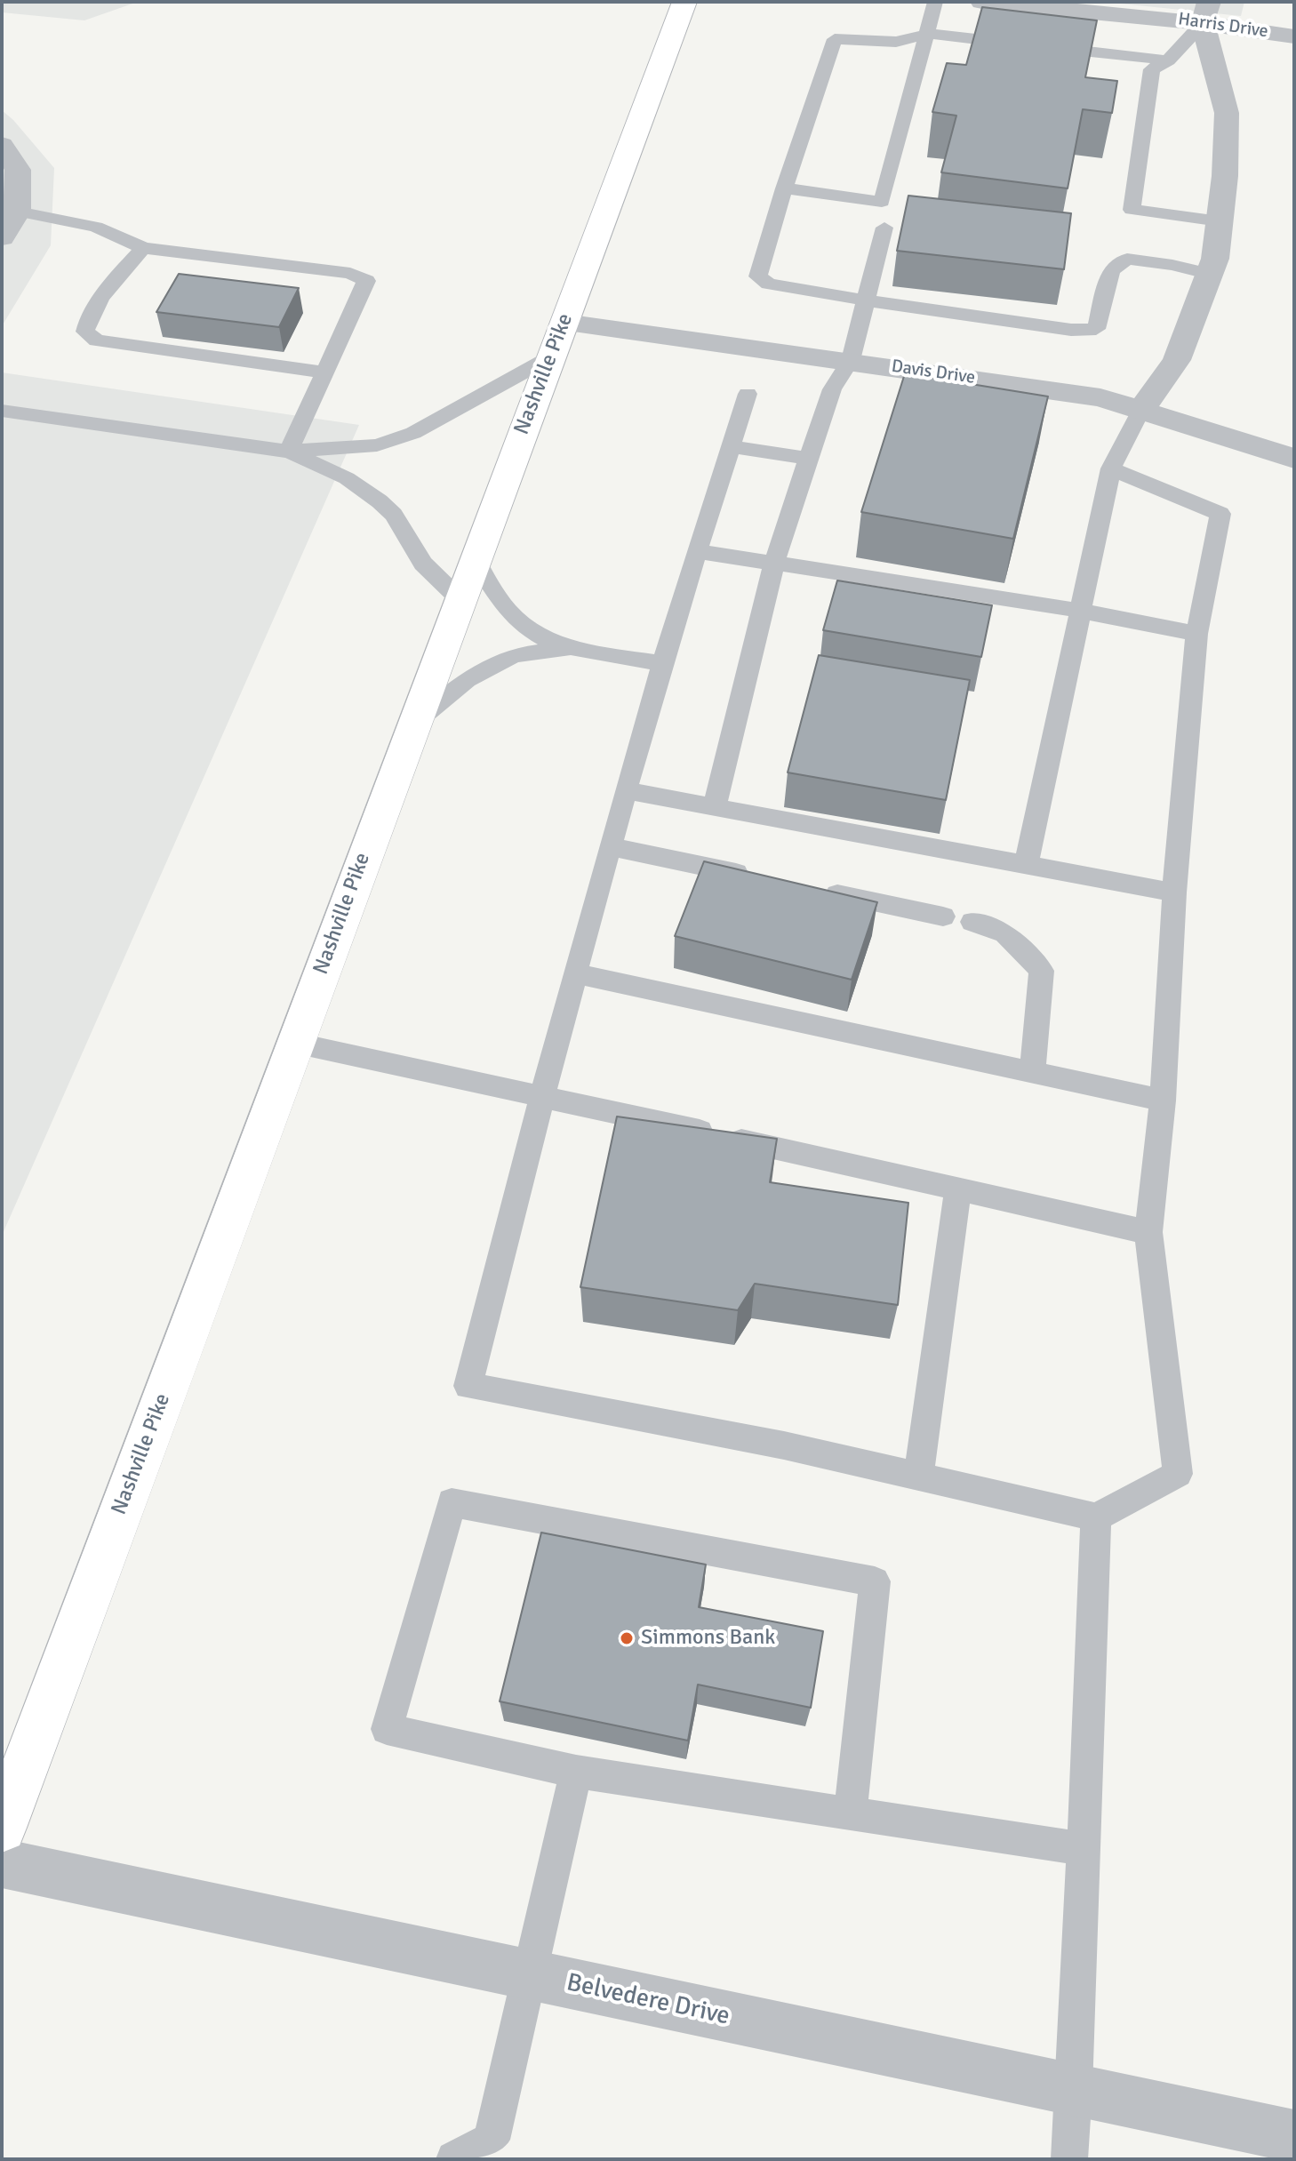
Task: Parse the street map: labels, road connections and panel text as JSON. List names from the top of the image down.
{
  "streets": {
    "main road": ["Nashville Pike"],
    "street": ["Harris Drive", "Davis Drive", "Belvedere Drive"]
  },
  "crossings": [
    ["Davis Drive", "Nashville Pike"]
  ],
  "places": ["Simmons Bank"]
}
